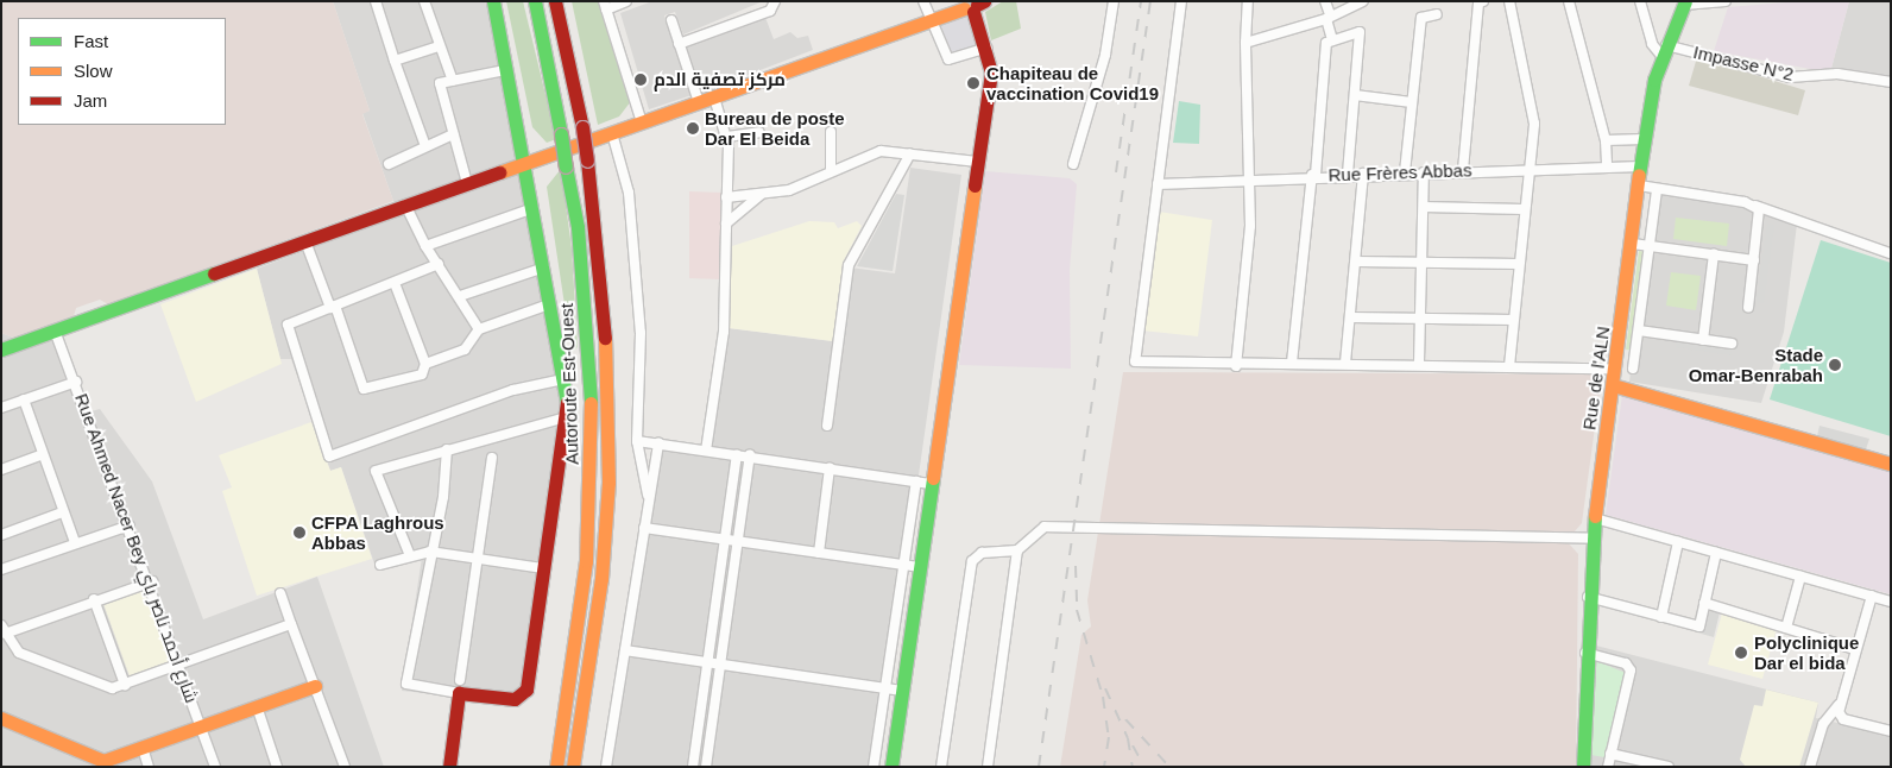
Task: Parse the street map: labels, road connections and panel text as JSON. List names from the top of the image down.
{
  "streets": {
    "main road": ["Rue de l'ALN", "Autoroute Est-Ouest"],
    "street": ["Impasse N°2", "Rue Frères Abbas", "Rue Ahmed Nacer Bey شارع أحمد ناصر باي"]
  },
  "crossings": [
    ["Impasse N°2", "Rue de l'ALN"],
    ["Rue Frères Abbas", "Rue de l'ALN"]
  ],
  "places": [
    "مركز تصفية الدم",
    "Chapiteau de vaccination Covid19",
    "Bureau de poste Dar El Beida",
    "Stade Omar-Benrabah",
    "CFPA Laghrous Abbas",
    "Polyclinique Dar el bida"
  ],
  "legend": ["Fast", "Slow", "Jam"]
}
